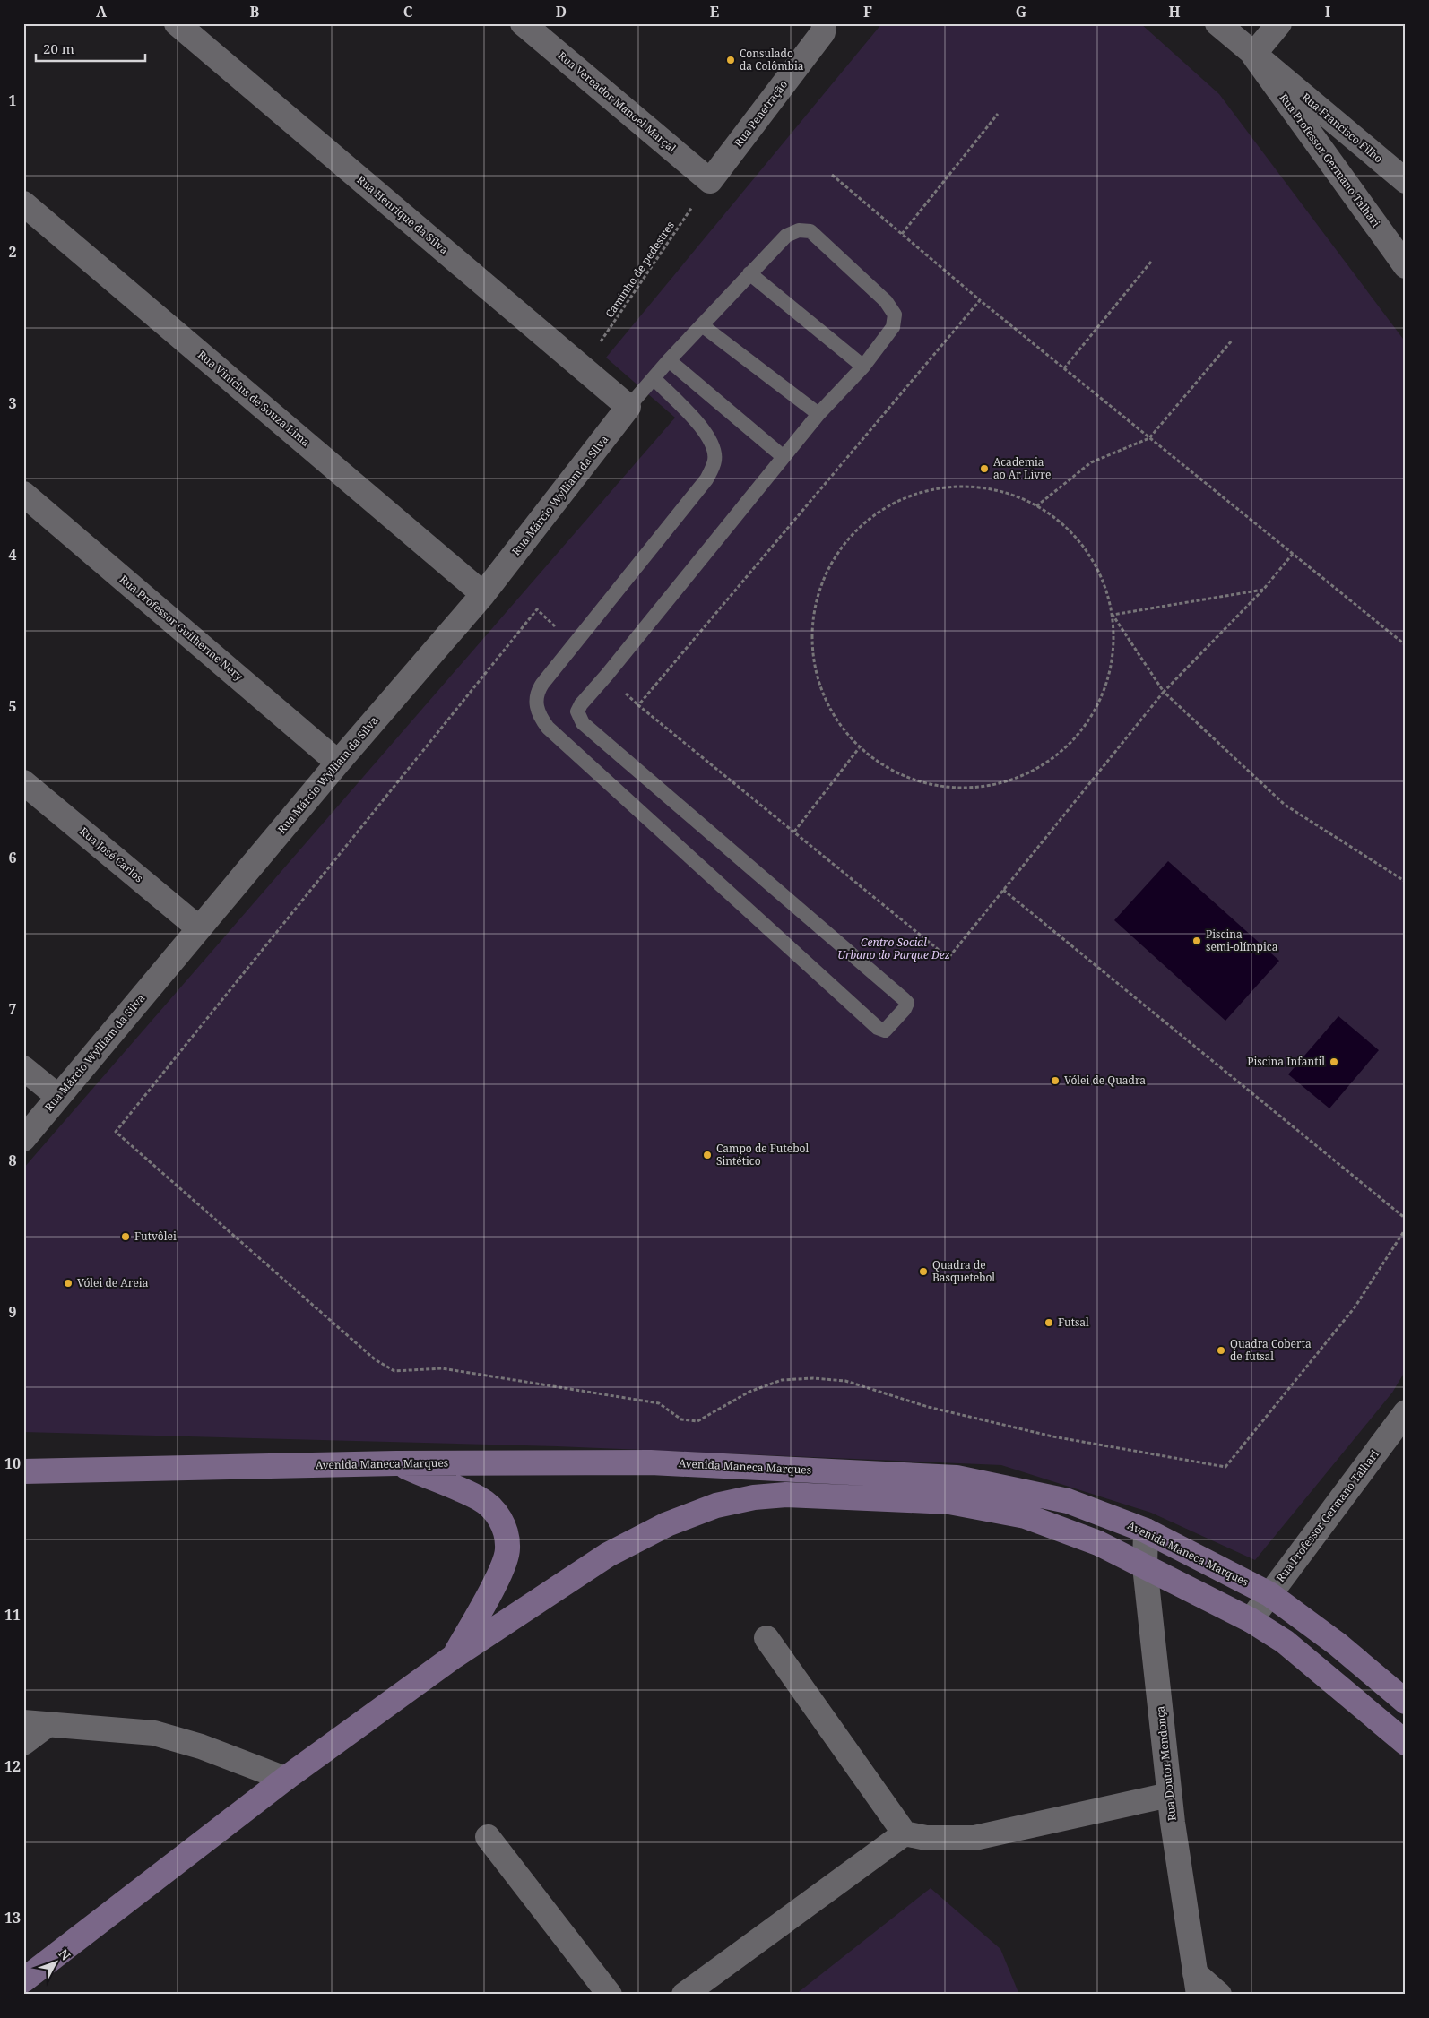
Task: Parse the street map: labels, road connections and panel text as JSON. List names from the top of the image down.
{
  "streets": {
    "main road": ["Avenida Maneca Marques"],
    "street": [
      "Rua Vereador Manoel Marçal",
      "Rua Penetração",
      "Rua Francisco Filho",
      "Rua Professor Germano Talhari",
      "Rua Henrique da Silva",
      "Rua Vinícius de Souza Lima",
      "Rua Márcio Wylliam da Silva",
      "Rua Professor Guilherme Nery",
      "Rua José Carlos",
      "Rua Doutor Mendonça"
    ],
    "path": ["Caminho de pedestres"]
  },
  "crossings": [
    ["Rua Vereador Manoel Marçal", "Rua Penetração"],
    ["Rua Vereador Manoel Marçal", "Caminho de pedestres"],
    ["Rua Penetração", "Caminho de pedestres"],
    ["Rua Francisco Filho", "Rua Professor Germano Talhari"],
    ["Rua Professor Germano Talhari", "Avenida Maneca Marques"],
    ["Rua Henrique da Silva", "Caminho de pedestres"],
    ["Rua Henrique da Silva", "Rua Márcio Wylliam da Silva"],
    ["Rua Vinícius de Souza Lima", "Rua Márcio Wylliam da Silva"],
    ["Rua Márcio Wylliam da Silva", "Rua Professor Guilherme Nery"],
    ["Rua Márcio Wylliam da Silva", "Rua José Carlos"],
    ["Avenida Maneca Marques", "Rua Doutor Mendonça"]
  ],
  "parks": ["Centro Social Urbano do Parque Dez"],
  "places": [
    "Consulado da Colômbia",
    "Academia ao Ar Livre",
    "Piscina semi-olímpica",
    "Piscina Infantil",
    "Vólei de Quadra",
    "Campo de Futebol Sintético",
    "Futvôlei",
    "Quadra de Basquetebol",
    "Vólei de Areia",
    "Futsal",
    "Quadra Coberta de futsal"
  ],
  "scale_bar": "20 m",
  "north": "top right",
  "grid": {
    "columns": [
      "A",
      "B",
      "C",
      "D",
      "E",
      "F",
      "G",
      "H",
      "I"
    ],
    "rows": [
      "1",
      "2",
      "3",
      "4",
      "5",
      "6",
      "7",
      "8",
      "9",
      "10",
      "11",
      "12",
      "13"
    ]
  }
}
